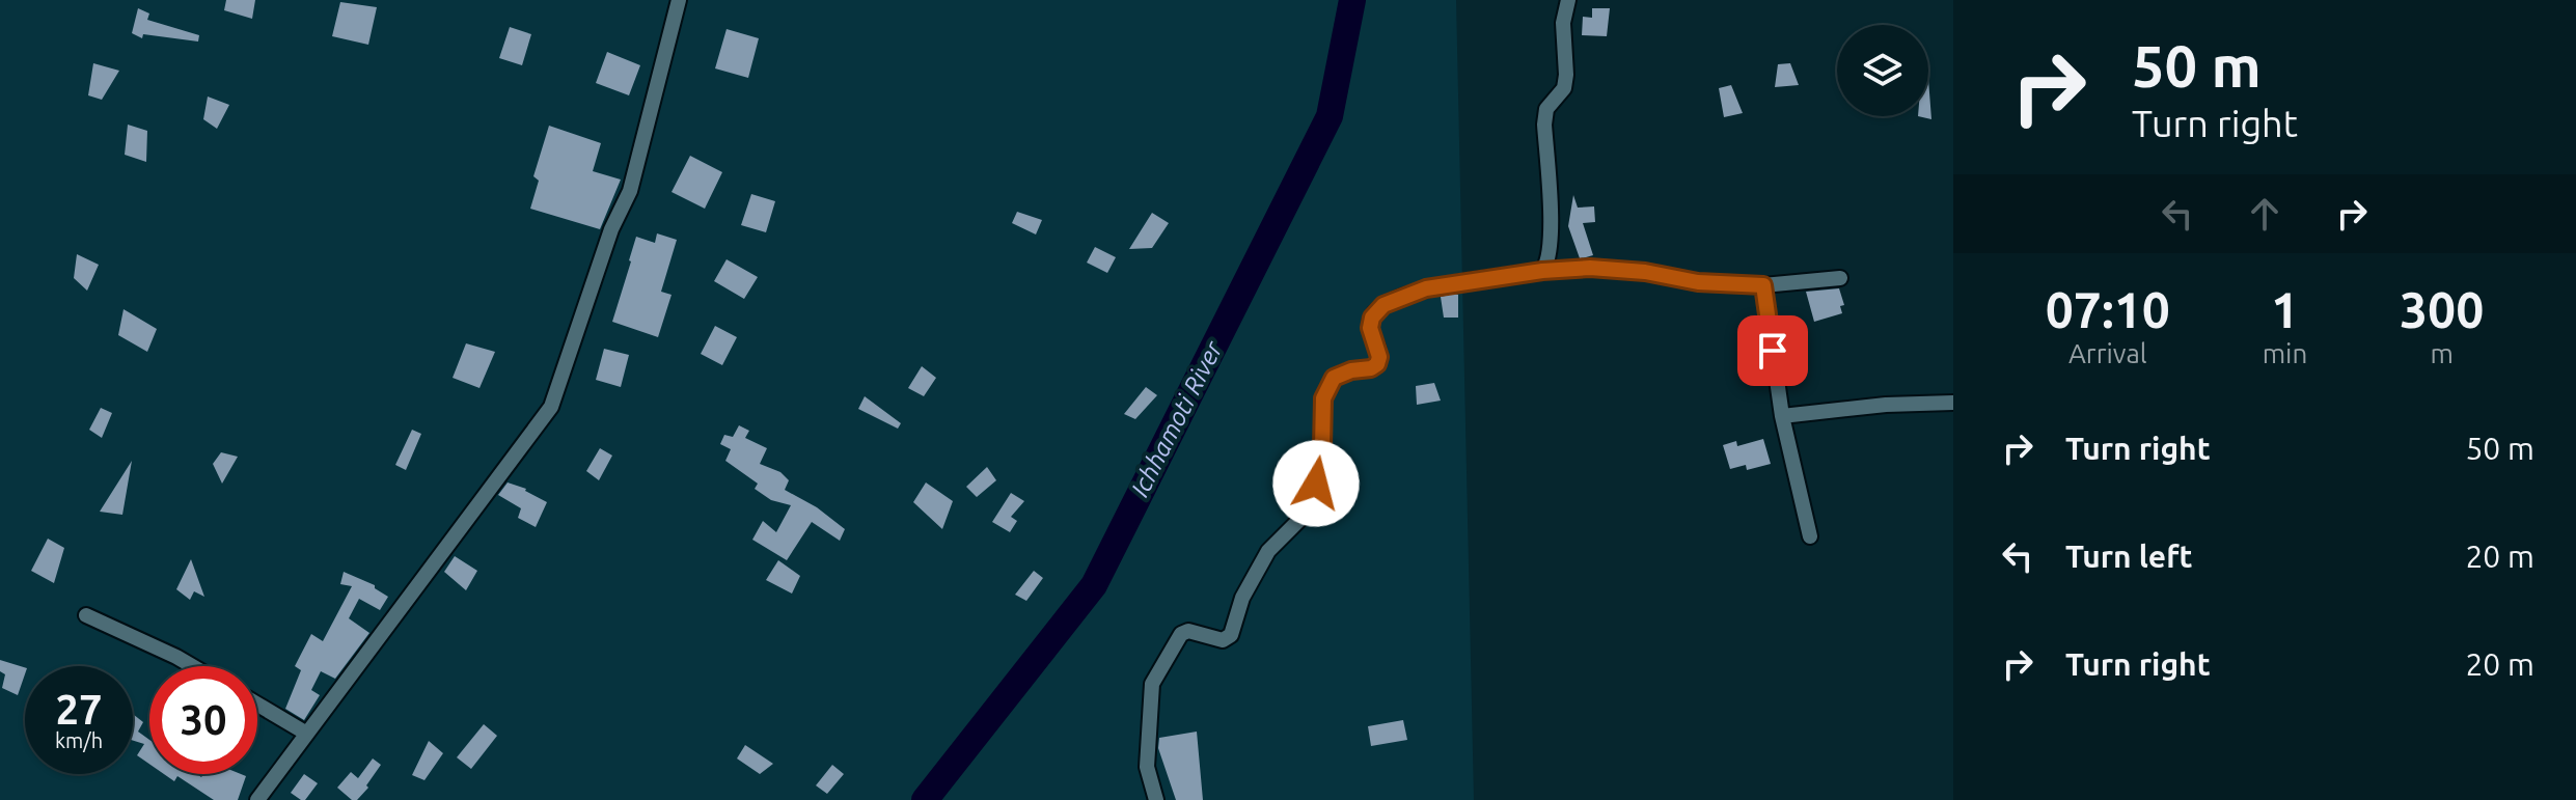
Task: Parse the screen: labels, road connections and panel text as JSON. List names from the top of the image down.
{
  "water": ["Ichhamoti River"],
  "page": {
    "turn": ["50 m", "Turn right"],
    "eta": [
      "07:10",
      "Arrival",
      "1",
      "min",
      "300",
      "m"
    ],
    "list": [
      {
        "name": "Turn right",
        "value": "50 m"
      },
      {
        "name": "Turn left",
        "value": "20 m"
      },
      {
        "name": "Turn right",
        "value": "20 m"
      }
    ],
    "speed": "27 km/h",
    "limit": "30"
  }
}
